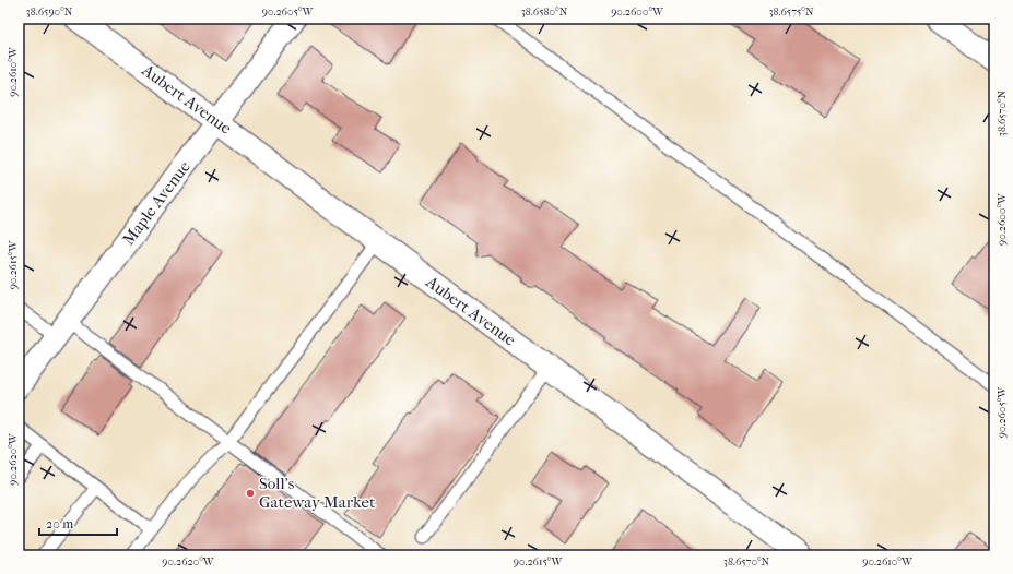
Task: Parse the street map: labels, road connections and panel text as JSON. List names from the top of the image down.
{
  "streets": {
    "street": ["Aubert Avenue", "Maple Avenue"]
  },
  "crossings": [
    ["Aubert Avenue", "Maple Avenue"]
  ],
  "places": ["Soll's Gateway Market"],
  "scale_bar": "20 m",
  "coordinates": [
    "38.6590°N",
    "90.2605°W",
    "38.6580°N",
    "90.2600°W",
    "38.6575°N",
    "90.2610°W",
    "38.6570°N",
    "90.2615°W",
    "90.2620°W"
  ]
}
